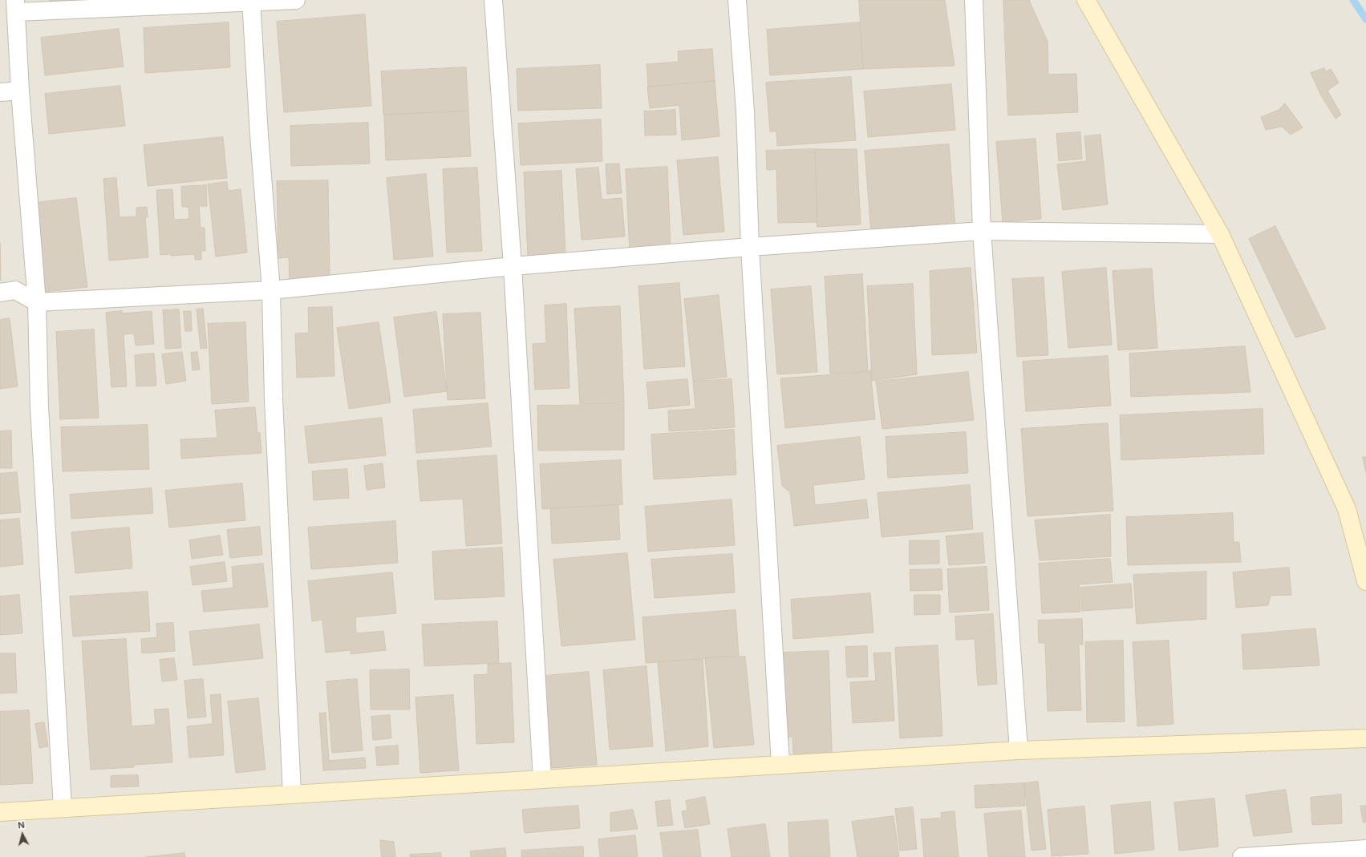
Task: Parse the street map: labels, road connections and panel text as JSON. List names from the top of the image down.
{
  "north": "top"
}
